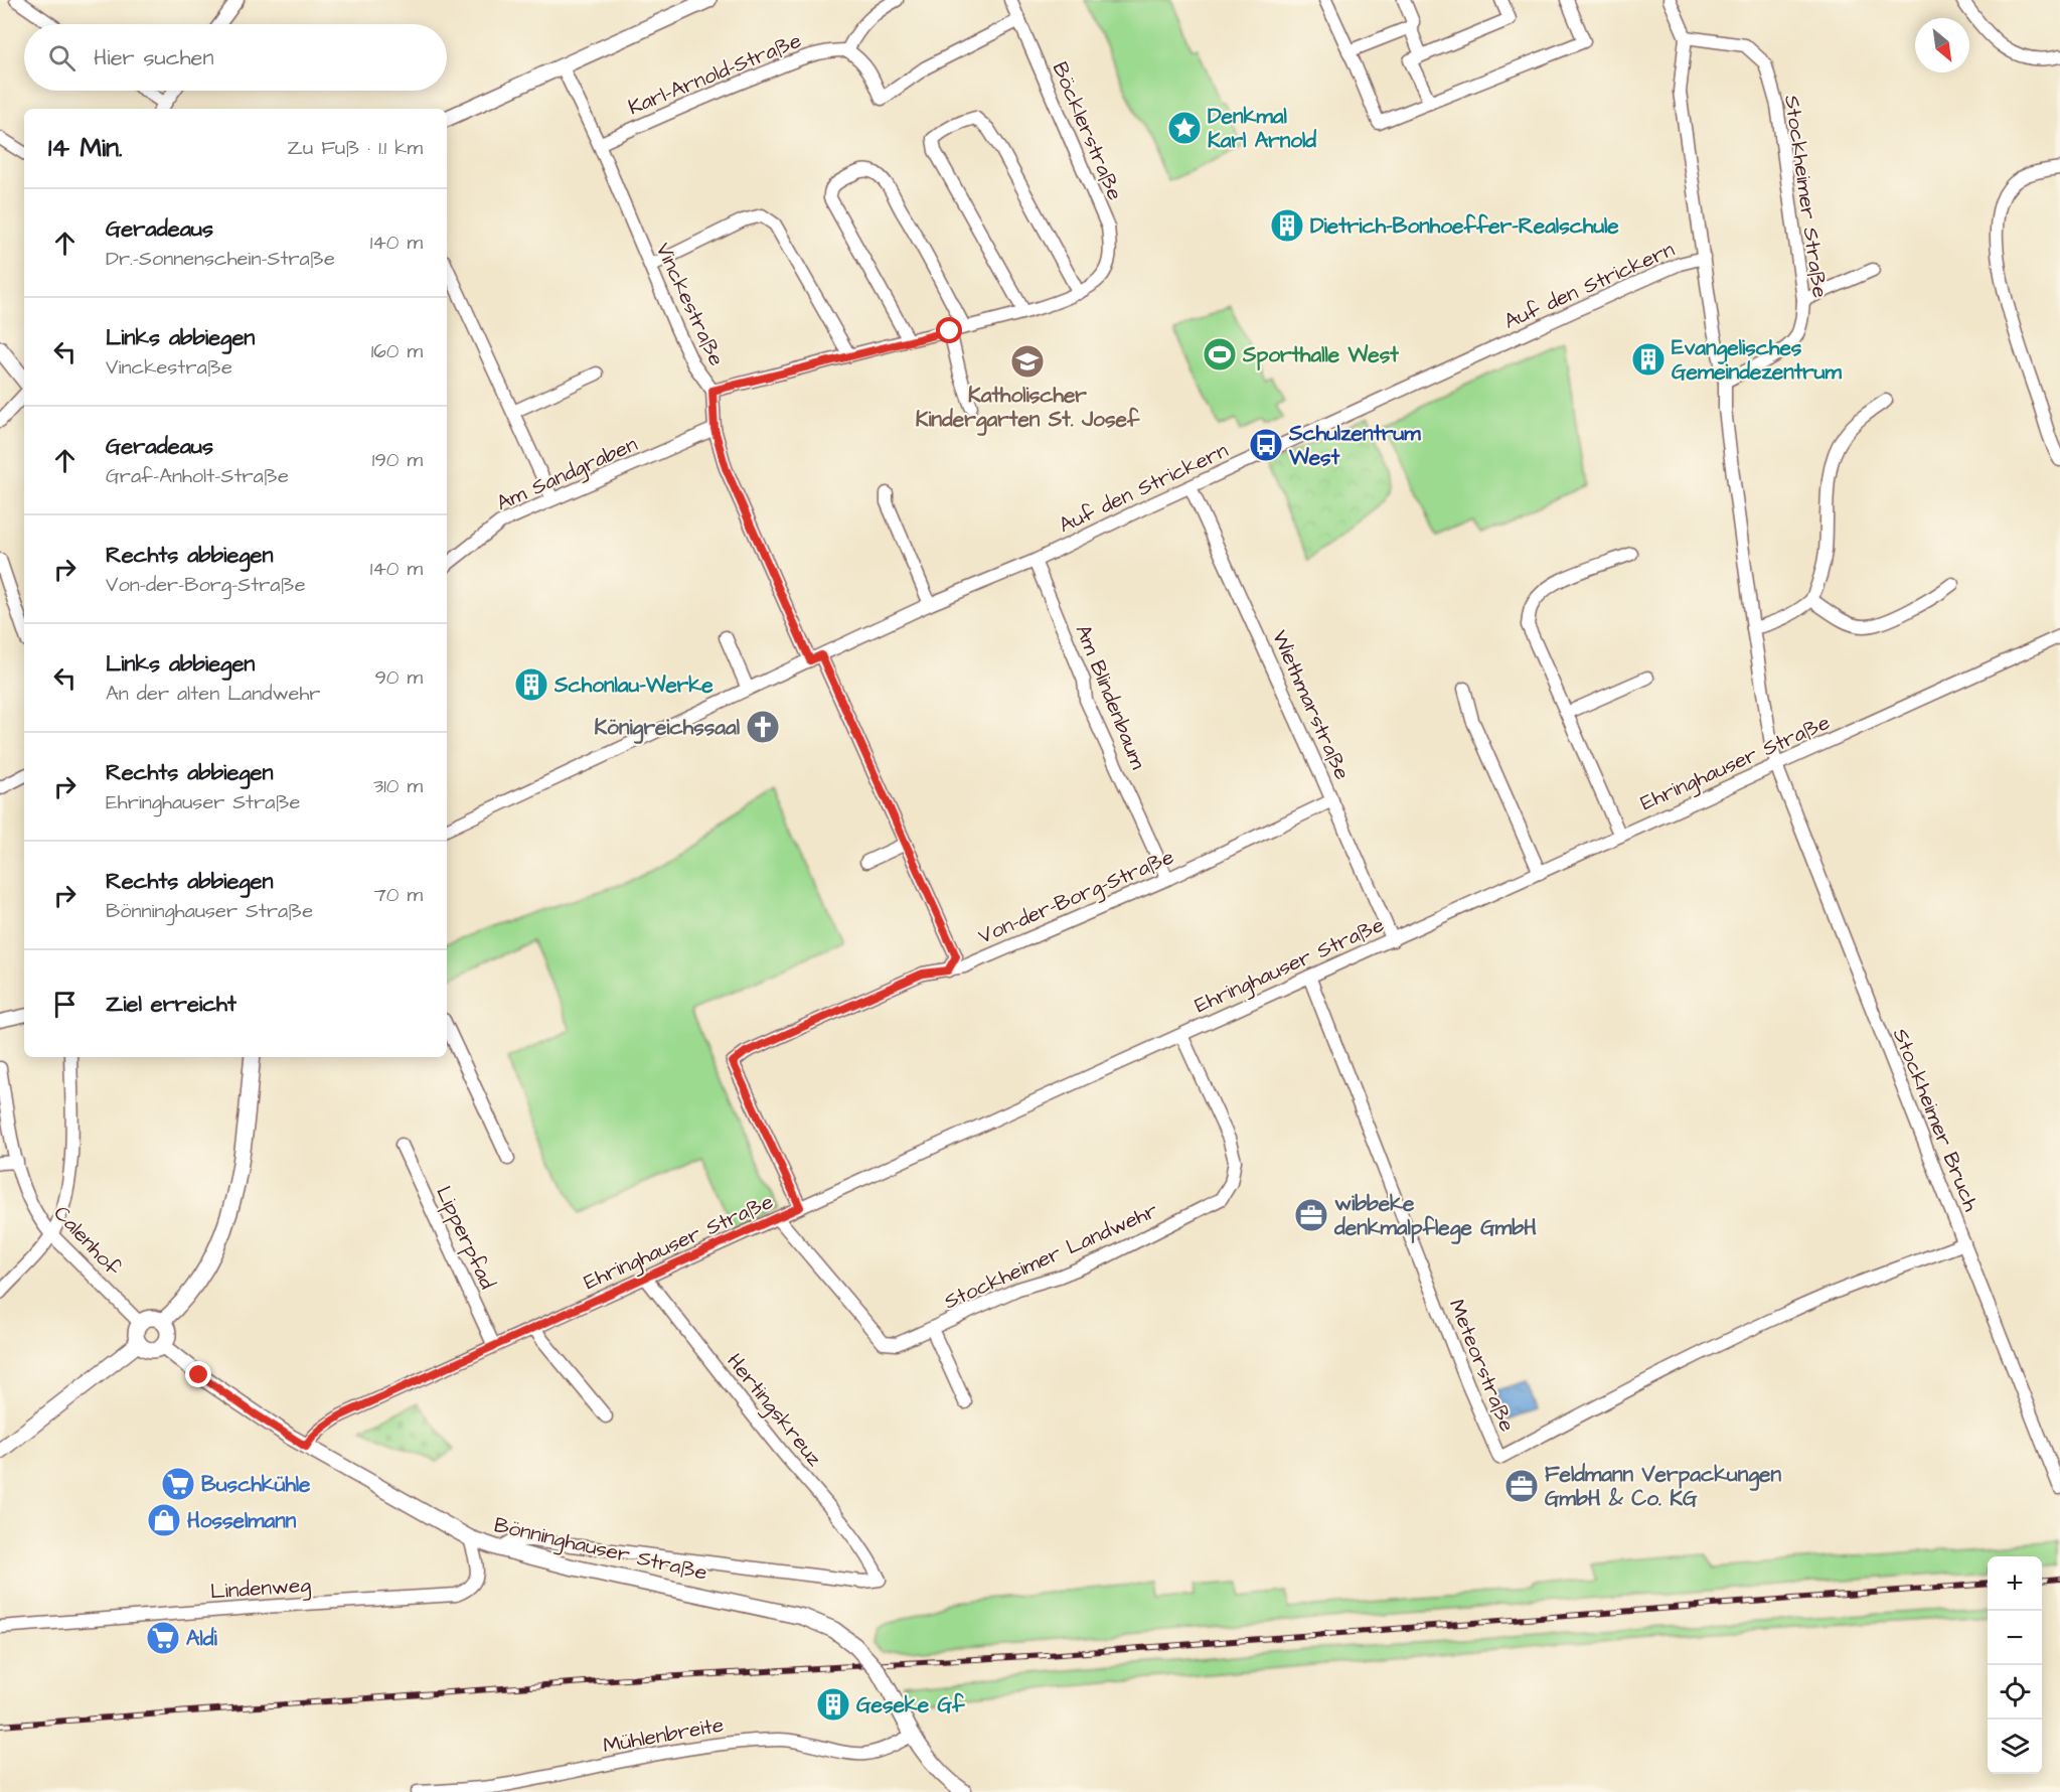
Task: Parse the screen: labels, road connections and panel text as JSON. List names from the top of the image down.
{
  "streets": {
    "main road": ["Bönninghauser Straße"],
    "street": [
      "Karl-Arnold-Straße",
      "Böcklerstraße",
      "Stockheimer Straße",
      "Auf den Strickern",
      "Vinckestraße",
      "Am Sandgraben",
      "Am Blindenbaum",
      "Wiethmarstraße",
      "Ehringhauser Straße",
      "Von-der-Borg-Straße",
      "Stockheimer Bruch",
      "Lipperpfad",
      "Calenhof",
      "Stockheimer Landwehr",
      "Meteorstraße",
      "Hertingskreuz",
      "Lindenweg",
      "Mühlenbreite"
    ]
  },
  "crossings": [
    ["Karl-Arnold-Straße", "Vinckestraße"],
    ["Auf den Strickern", "Vinckestraße"],
    ["Auf den Strickern", "Am Blindenbaum"],
    ["Auf den Strickern", "Wiethmarstraße"],
    ["Vinckestraße", "Am Sandgraben"],
    ["Vinckestraße", "Von-der-Borg-Straße"],
    ["Am Blindenbaum", "Von-der-Borg-Straße"],
    ["Wiethmarstraße", "Ehringhauser Straße"],
    ["Wiethmarstraße", "Von-der-Borg-Straße"],
    ["Ehringhauser Straße", "Von-der-Borg-Straße"],
    ["Ehringhauser Straße", "Stockheimer Bruch"],
    ["Ehringhauser Straße", "Lipperpfad"],
    ["Ehringhauser Straße", "Stockheimer Landwehr"],
    ["Ehringhauser Straße", "Meteorstraße"],
    ["Ehringhauser Straße", "Hertingskreuz"],
    ["Ehringhauser Straße", "Bönninghauser Straße"],
    ["Stockheimer Bruch", "Meteorstraße"],
    ["Calenhof", "Bönninghauser Straße"],
    ["Hertingskreuz", "Bönninghauser Straße"],
    ["Bönninghauser Straße", "Lindenweg"],
    ["Bönninghauser Straße", "Mühlenbreite"]
  ],
  "places": {
    "place": ["Denkmal Karl Arnold"],
    "building": [
      "Dietrich-Bonhoeffer-Realschule",
      "Evangelisches Gemeindezentrum",
      "Schonlau-Werke",
      "Geseke Gf"
    ],
    "sports": ["Sporthalle West"],
    "school or university": ["Katholischer Kindergarten St. Josef"],
    "bus stop": ["Schulzentrum West"],
    "church": ["Königreichssaal"],
    "office": ["wibbeke denkmalpflege GmbH", "Feldmann Verpackungen GmbH & Co. KG"],
    "supermarket": ["Buschkühle", "Aldi"],
    "shop": ["Hosselmann"]
  },
  "north": "bottom right",
  "page": {
    "search": "Hier suchen",
    "heading": ["14 Min.", "Zu Fuß · 1.1 km"],
    "list": [
      ["Geradeaus", "Dr.-Sonnenschein-Straße", "140 m"],
      ["Links abbiegen", "Vinckestraße", "160 m"],
      ["Geradeaus", "Graf-Anholt-Straße", "190 m"],
      ["Rechts abbiegen", "Von-der-Borg-Straße", "140 m"],
      ["Links abbiegen", "An der alten Landwehr", "90 m"],
      ["Rechts abbiegen", "Ehringhauser Straße", "310 m"],
      ["Rechts abbiegen", "Bönninghauser Straße", "70 m"],
      "Ziel erreicht"
    ],
    "map_buttons": ["+", "−"]
  }
}
